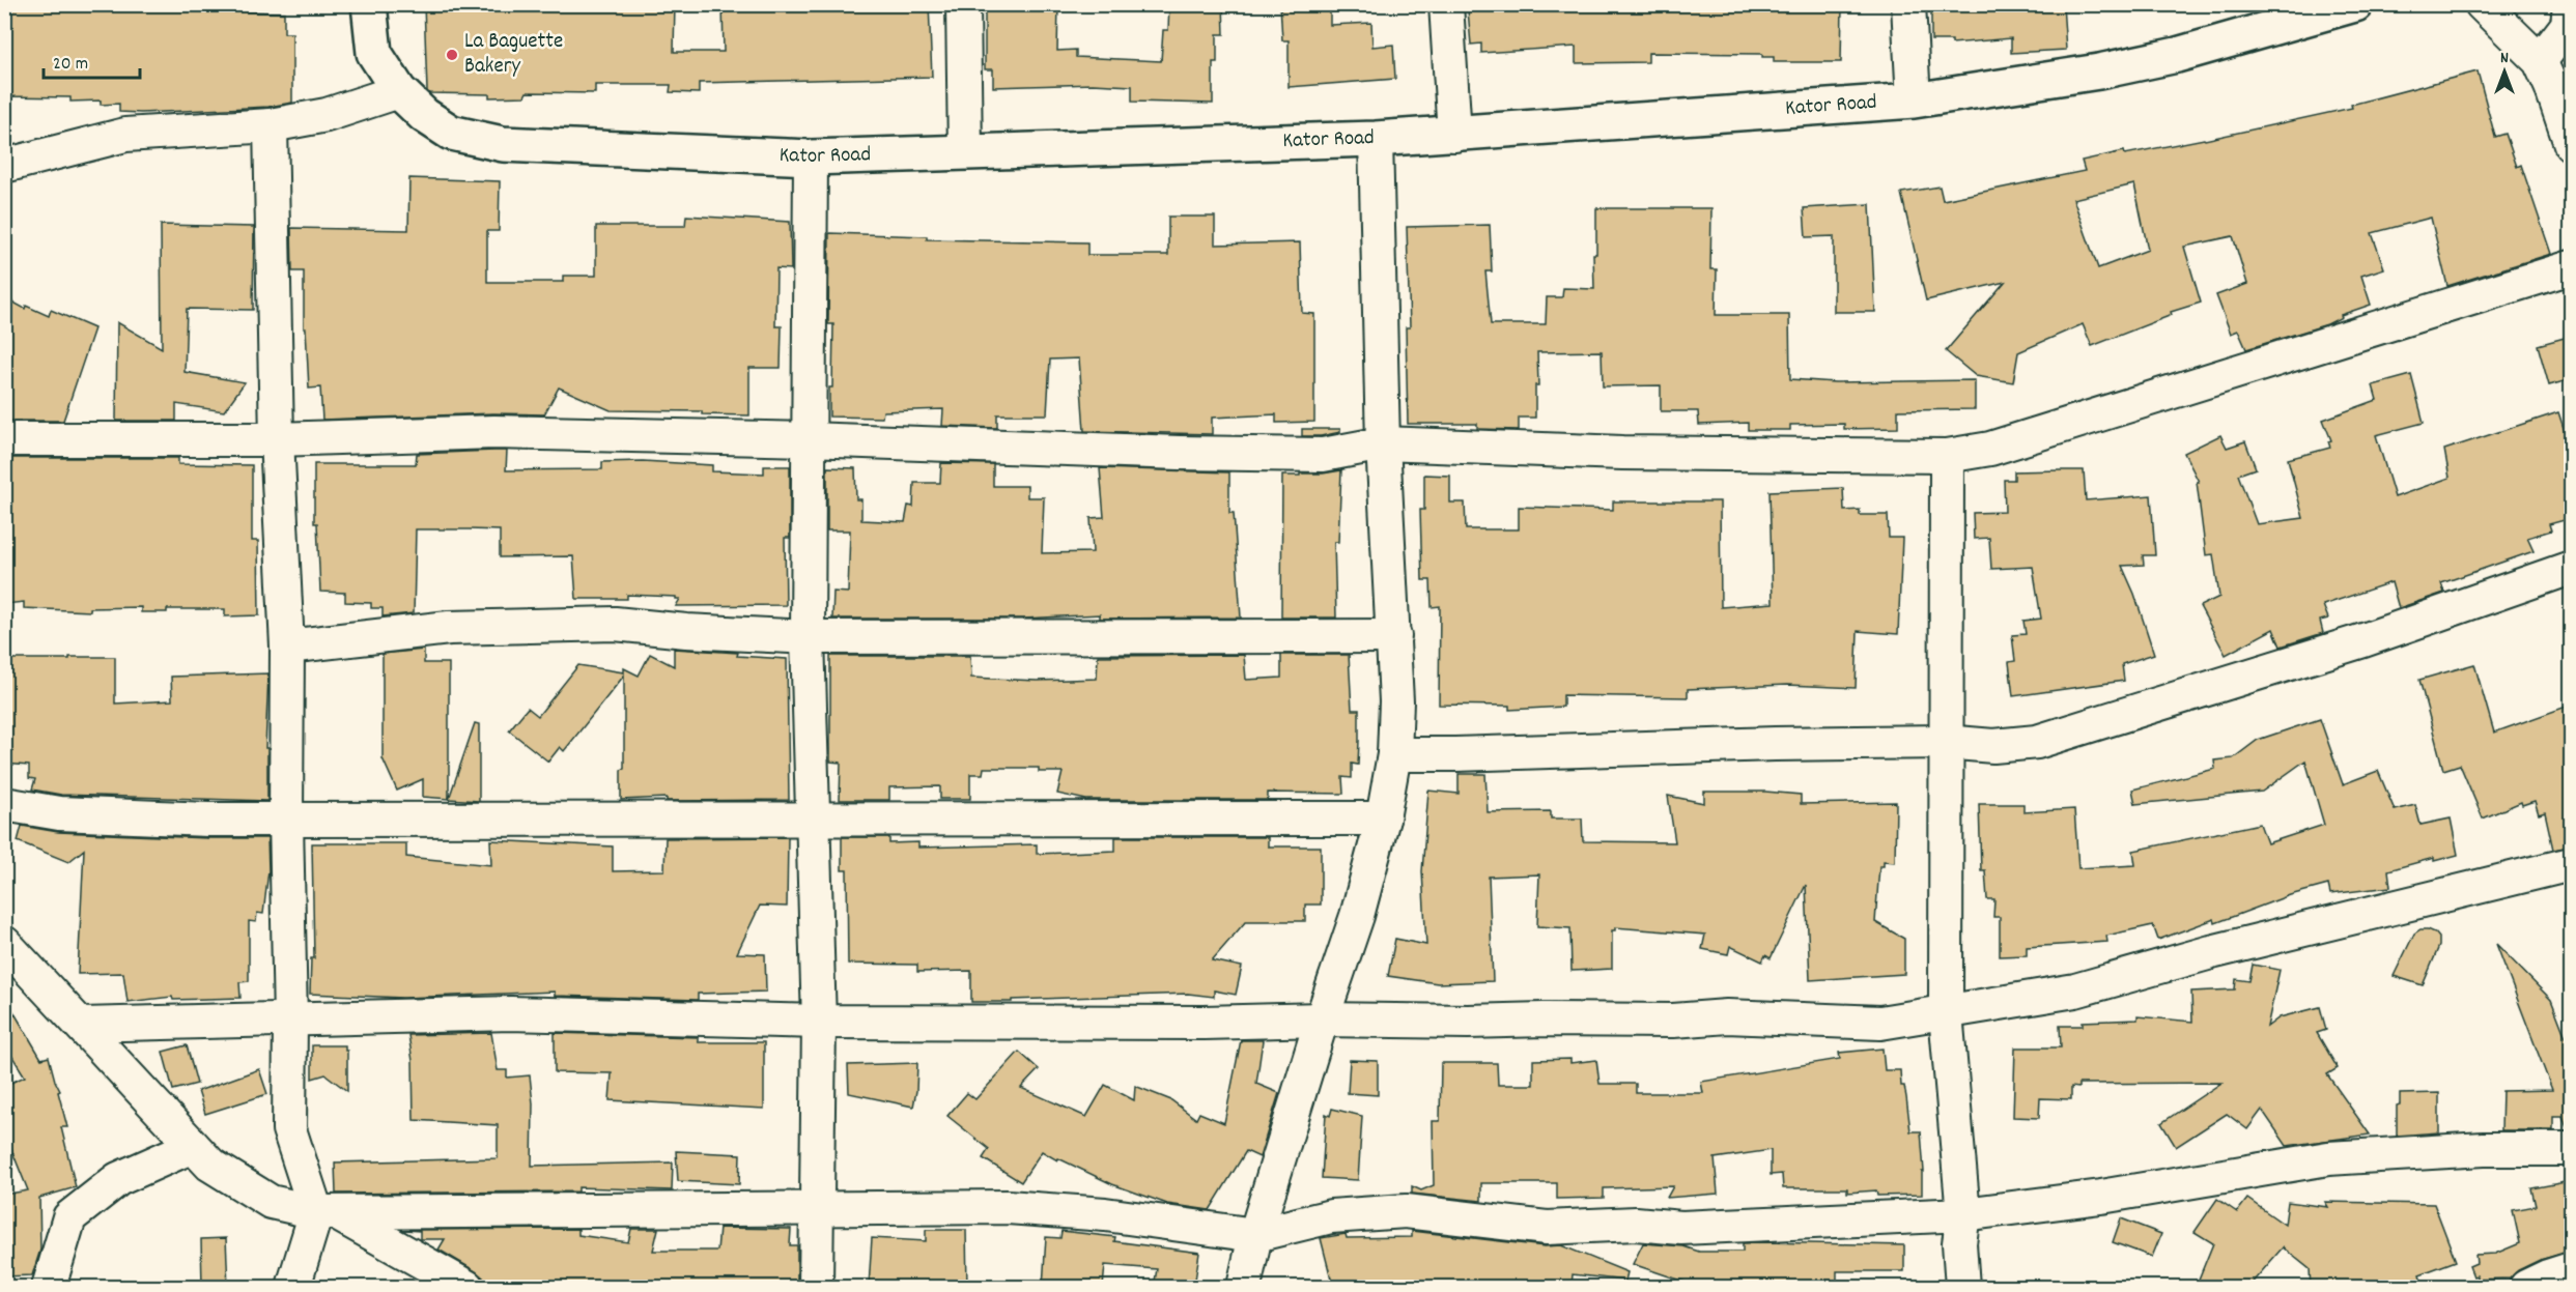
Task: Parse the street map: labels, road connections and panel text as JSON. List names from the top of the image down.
{
  "streets": {
    "main road": ["Kator Road"]
  },
  "places": ["La Baguette Bakery"],
  "scale_bar": "20 m",
  "north": "top"
}
